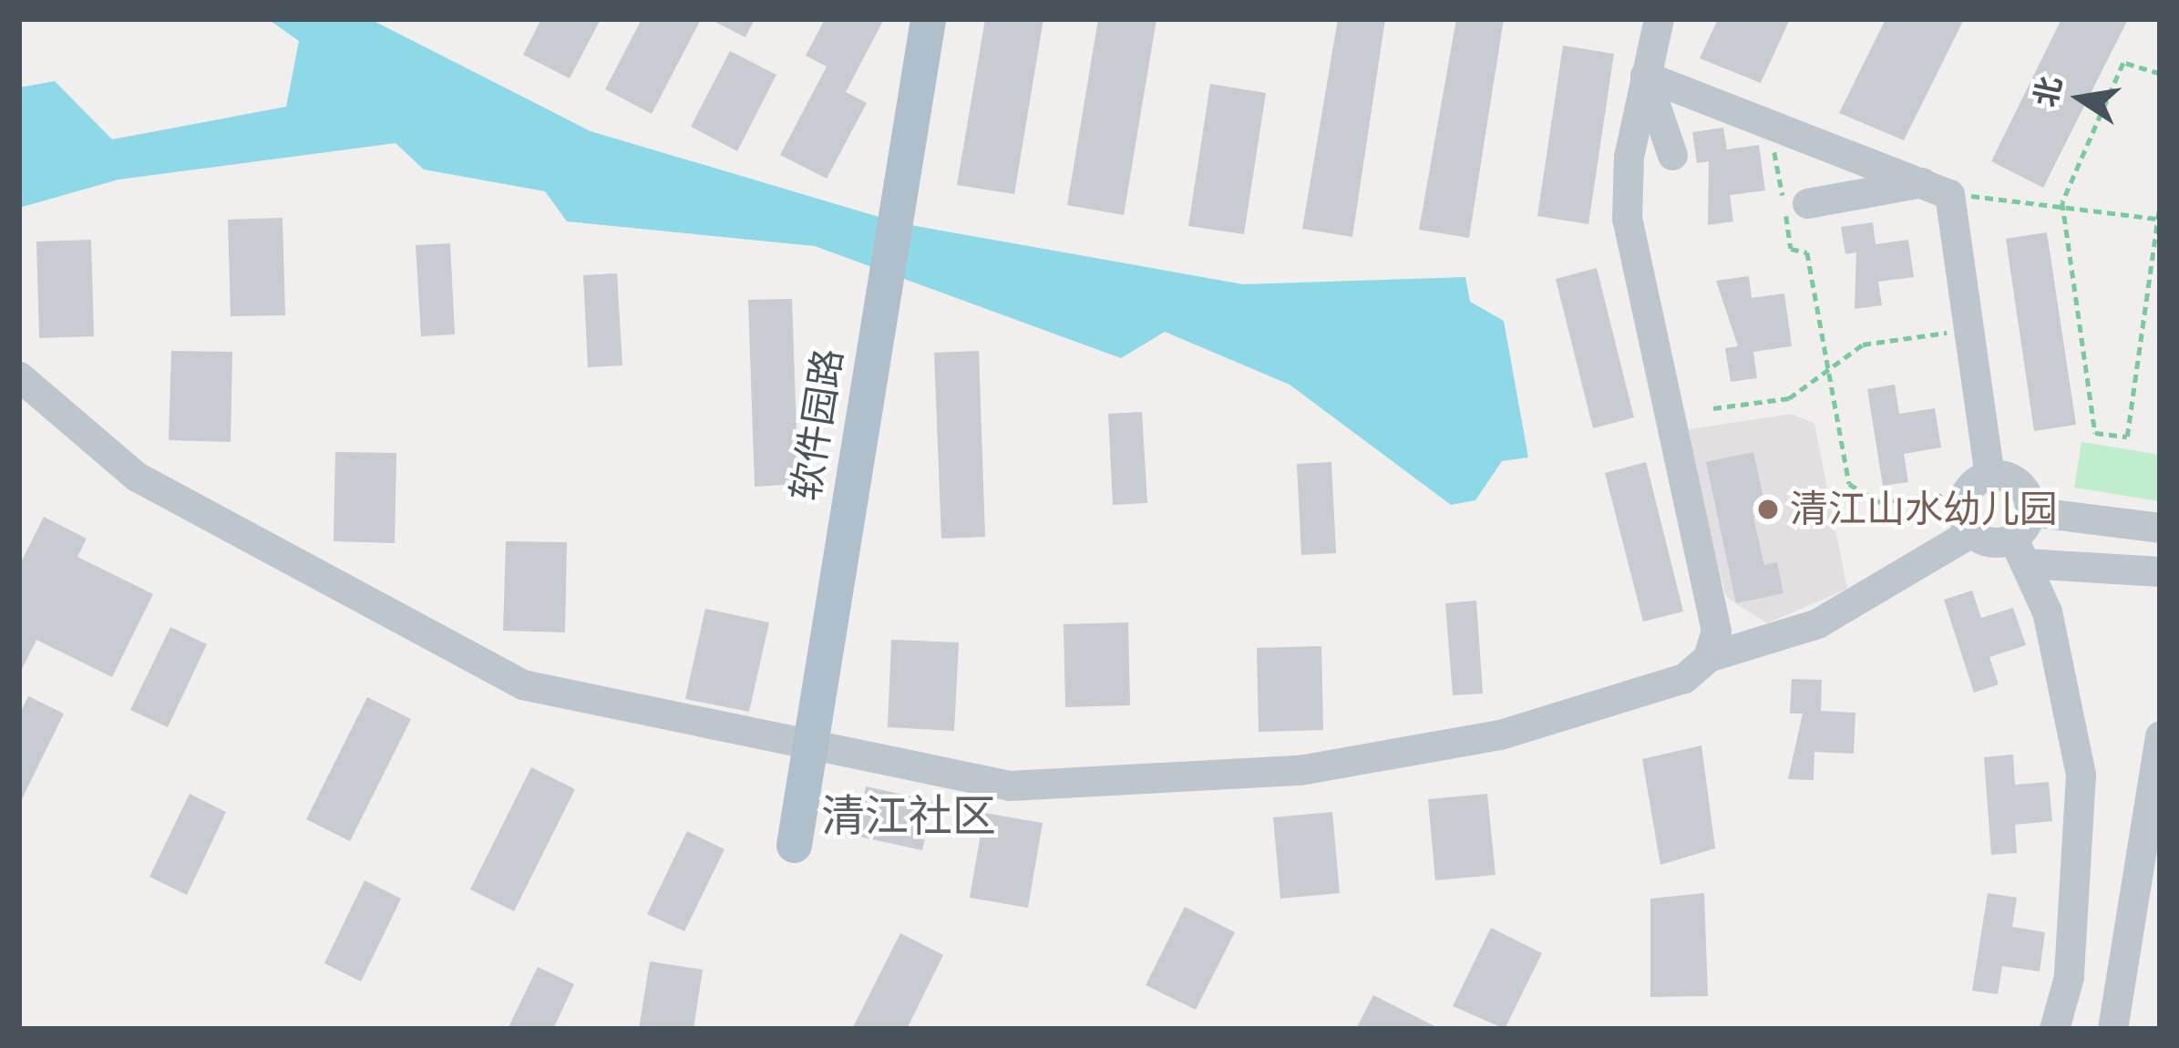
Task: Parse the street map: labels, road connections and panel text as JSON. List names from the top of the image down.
{
  "streets": {
    "main road": ["软件园路"]
  },
  "districts": ["清江社区"],
  "places": ["清江山水幼儿园"],
  "north": "left"
}
